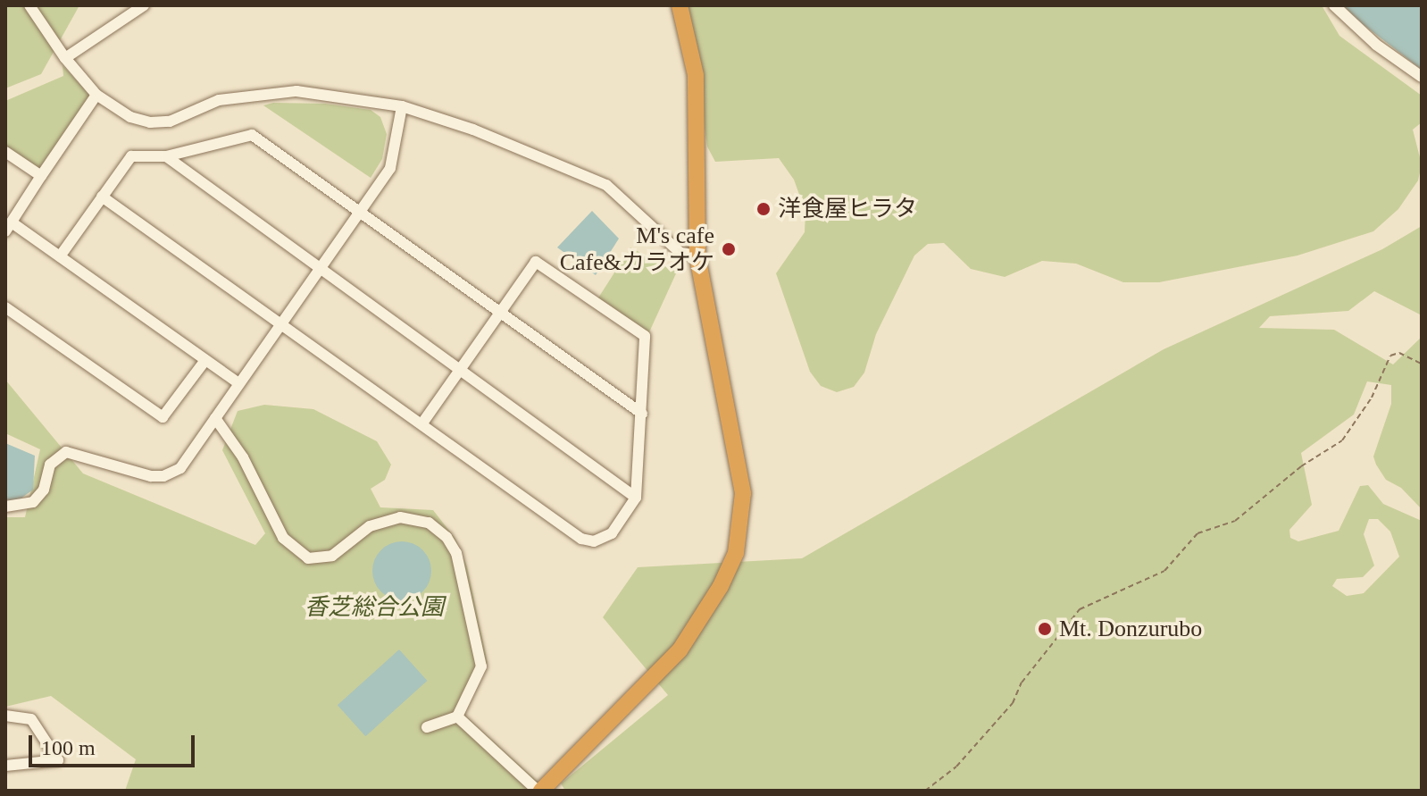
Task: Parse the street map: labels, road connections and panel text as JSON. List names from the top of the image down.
{
  "parks": ["香芝総合公園"],
  "places": ["洋食屋ヒラタ", "M's cafe Cafe&カラオケ", "Mt. Donzurubo"],
  "scale_bar": "100 m"
}
